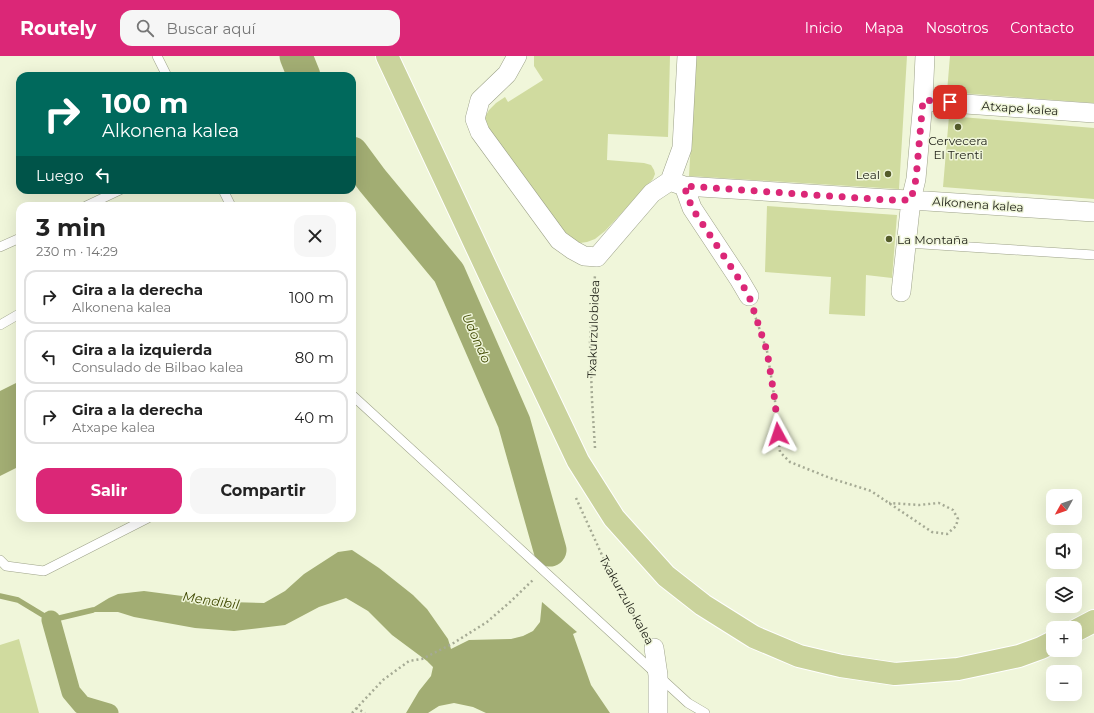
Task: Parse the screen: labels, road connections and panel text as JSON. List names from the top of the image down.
{
  "streets": {
    "street": ["Atxape kalea", "Alkonena kalea", "Txakurzulo kalea"],
    "path": ["Txakurzulobidea"]
  },
  "water": ["Udondo", "Mendibil"],
  "places": ["Cervecera El Trenti", "Leal", "La Montaña"],
  "north": "bottom left",
  "page": {
    "header": "Routely",
    "search": "Buscar aquí",
    "nav": [
      "Inicio",
      "Mapa",
      "Nosotros",
      "Contacto"
    ],
    "turn": ["100 m", "Alkonena kalea"],
    "then": "Luego",
    "heading": ["3 min", "230 m · 14:29"],
    "list": [
      {
        "name": "Gira a la derecha",
        "note": "Alkonena kalea",
        "value": "100 m"
      },
      {
        "name": "Gira a la izquierda",
        "note": "Consulado de Bilbao kalea",
        "value": "80 m"
      },
      {
        "name": "Gira a la derecha",
        "note": "Atxape kalea",
        "value": "40 m"
      }
    ],
    "buttons": ["Salir", "Compartir"],
    "map_buttons": ["+", "−"]
  }
}
